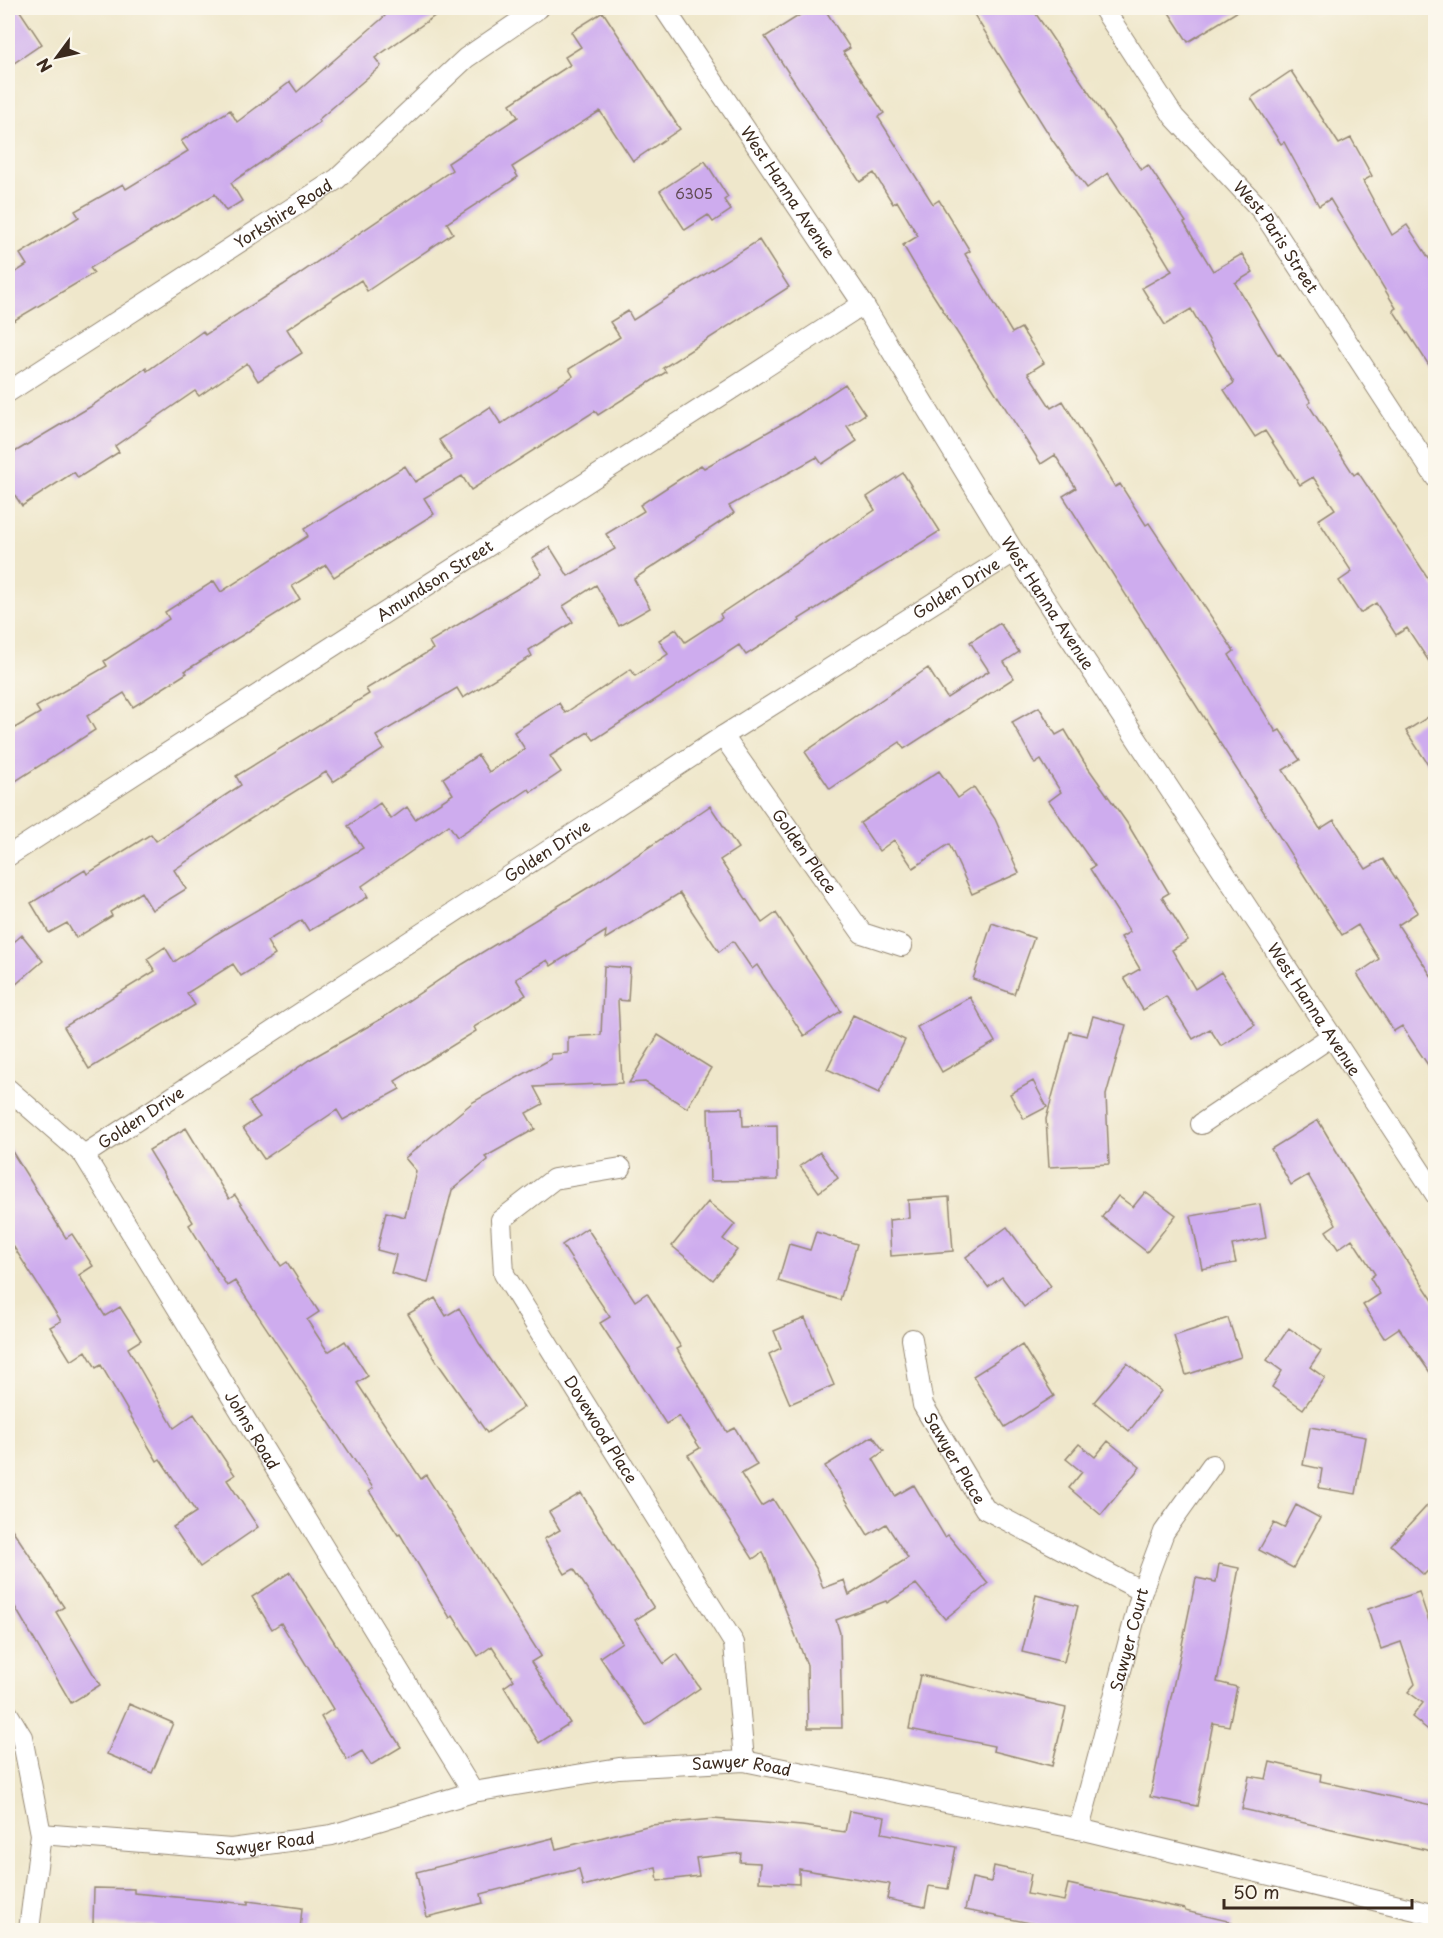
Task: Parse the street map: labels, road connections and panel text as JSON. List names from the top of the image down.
{
  "streets": {
    "street": [
      "West Hanna Avenue",
      "Yorkshire Road",
      "West Paris Street",
      "Amundson Street",
      "Golden Drive",
      "Golden Place",
      "Dovewood Place",
      "Johns Road",
      "Sawyer Place",
      "Sawyer Court",
      "Sawyer Road"
    ]
  },
  "crossings": [
    ["West Hanna Avenue", "Amundson Street"],
    ["West Hanna Avenue", "Golden Drive"],
    ["Golden Drive", "Golden Place"],
    ["Golden Drive", "Johns Road"],
    ["Dovewood Place", "Sawyer Road"],
    ["Johns Road", "Sawyer Road"],
    ["Sawyer Place", "Sawyer Court"],
    ["Sawyer Court", "Sawyer Road"]
  ],
  "house_numbers": ["6305"],
  "scale_bar": "50 m",
  "north": "bottom left"
}
